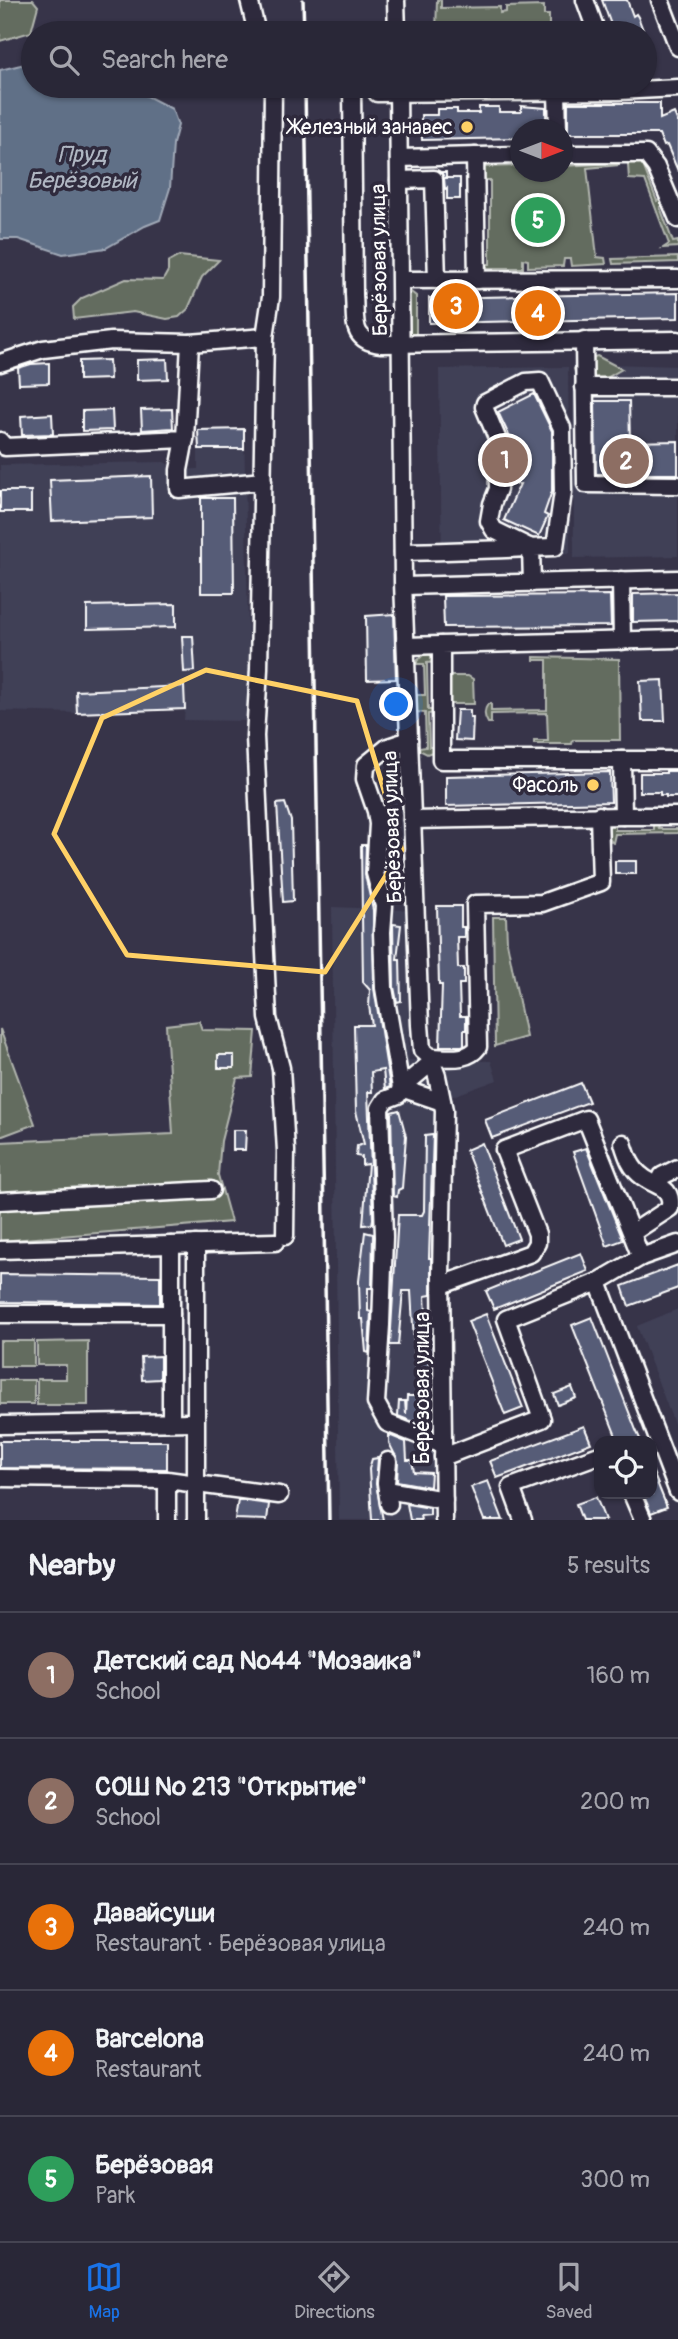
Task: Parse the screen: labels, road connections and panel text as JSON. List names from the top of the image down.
{
  "streets": {
    "street": ["Берёзовая улица"]
  },
  "water": ["Пруд Берёзовый"],
  "places": ["Железный занавес", "Фасоль"],
  "north": "right",
  "page": {
    "search": "Search here",
    "pins": [
      "5",
      "3",
      "4",
      "1",
      "2"
    ],
    "heading": ["Nearby", "5 results"],
    "list": [
      {
        "mark": "1",
        "name": "Детский сад №44 \"Мозаика\"",
        "note": "School",
        "value": "160 m"
      },
      {
        "mark": "2",
        "name": "СОШ № 213 \"Открытие\"",
        "note": "School",
        "value": "200 m"
      },
      {
        "mark": "3",
        "name": "Давайсуши",
        "note": "Restaurant · Берёзовая улица",
        "value": "240 m"
      },
      {
        "mark": "4",
        "name": "Barcelona",
        "note": "Restaurant",
        "value": "240 m"
      },
      {
        "mark": "5",
        "name": "Берёзовая",
        "note": "Park",
        "value": "300 m"
      }
    ],
    "nav": ["Map", "Directions", "Saved"]
  }
}
